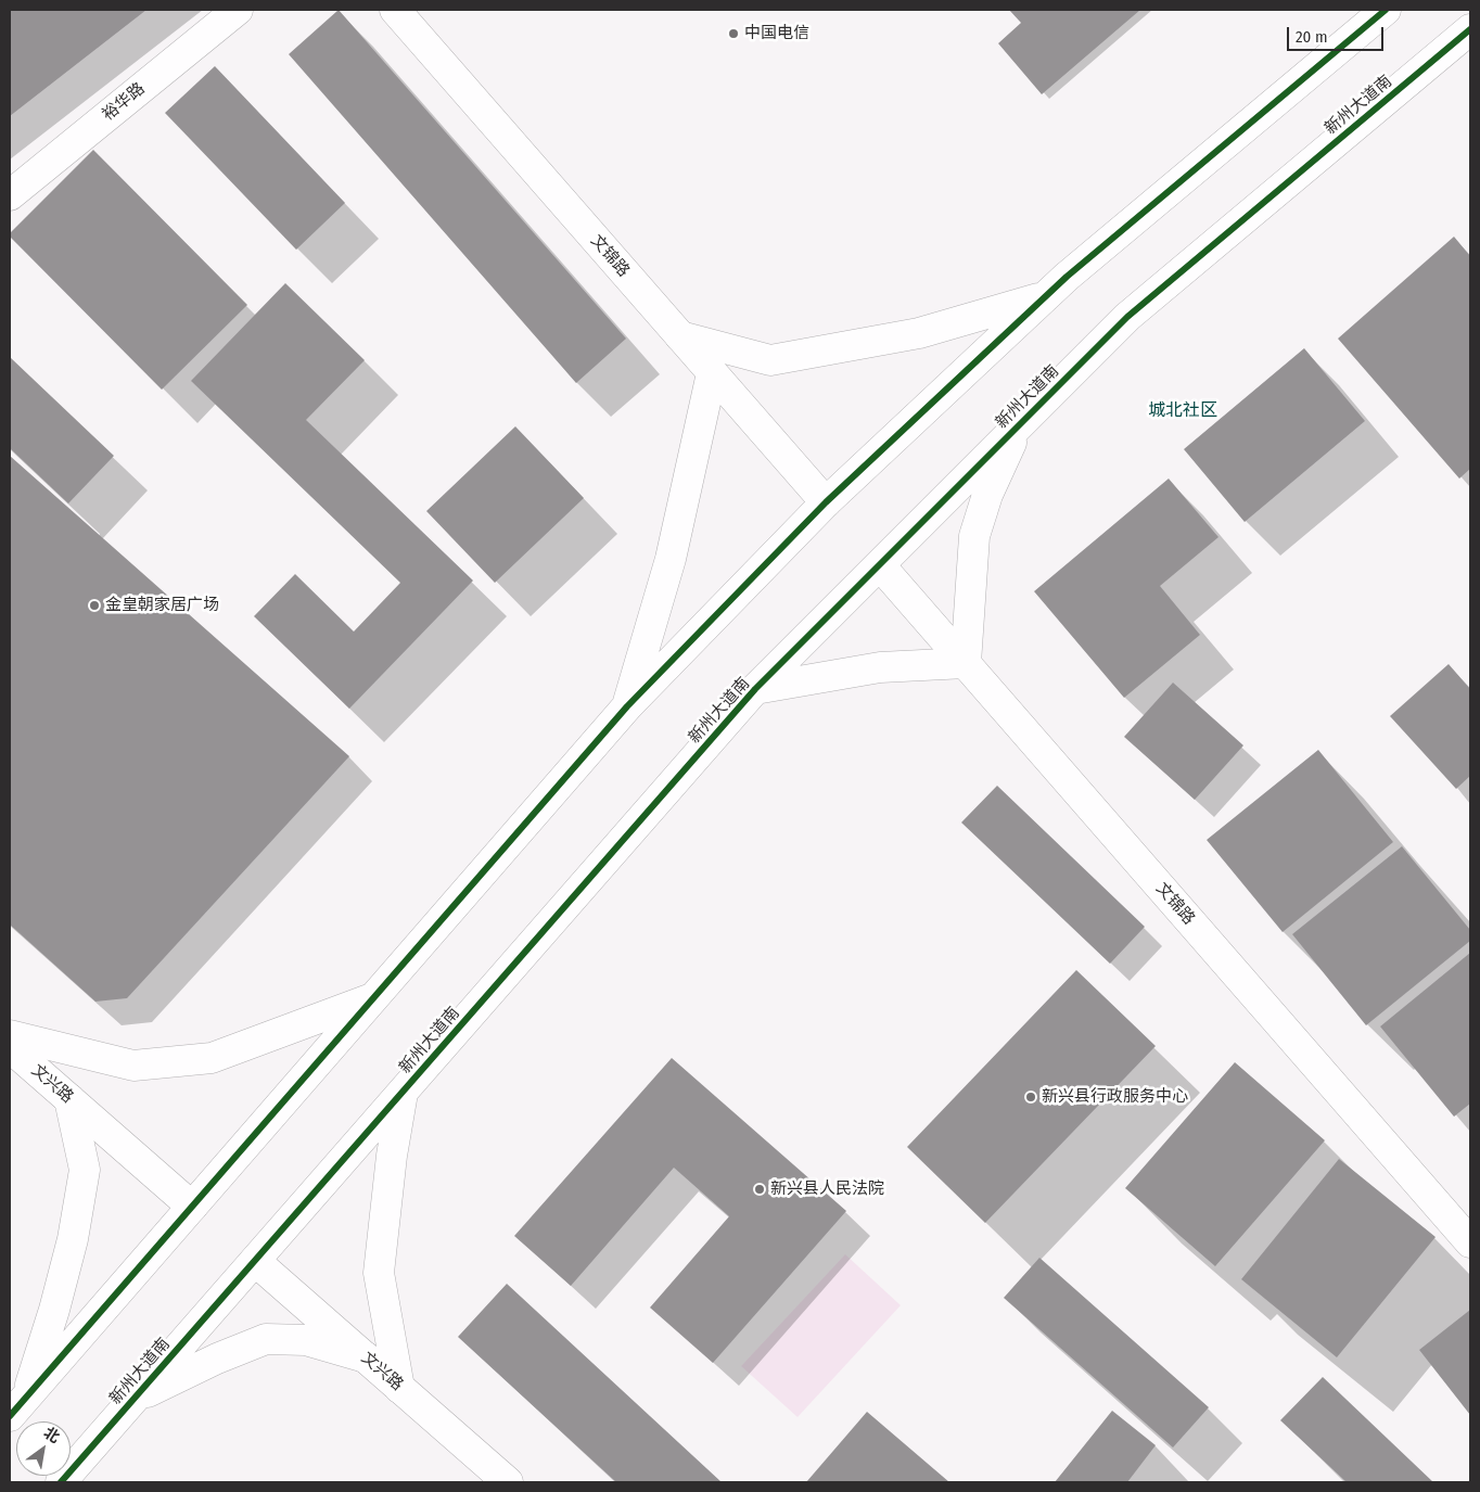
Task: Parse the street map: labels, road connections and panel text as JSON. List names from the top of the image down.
{
  "streets": {
    "main road": [
      "裕华路",
      "新州大道南",
      "文锦路",
      "文兴路"
    ]
  },
  "crossings": [
    ["新州大道南", "文锦路"],
    ["新州大道南", "文兴路"]
  ],
  "districts": ["城北社区"],
  "places": [
    "中国电信",
    "金皇朝家居广场",
    "新兴县行政服务中心",
    "新兴县人民法院"
  ],
  "scale_bar": "20 m",
  "north": "top right"
}
